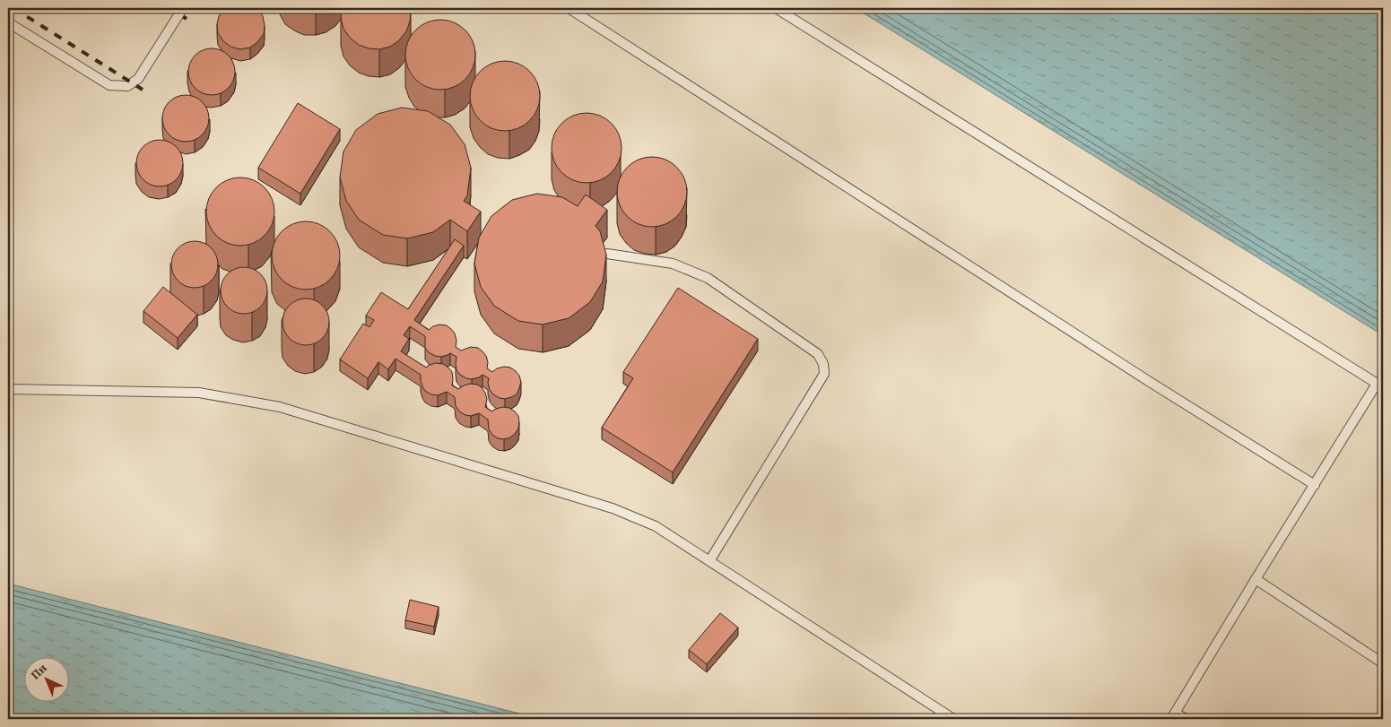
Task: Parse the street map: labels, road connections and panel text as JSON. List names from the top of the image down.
{
  "north": "top left"
}
